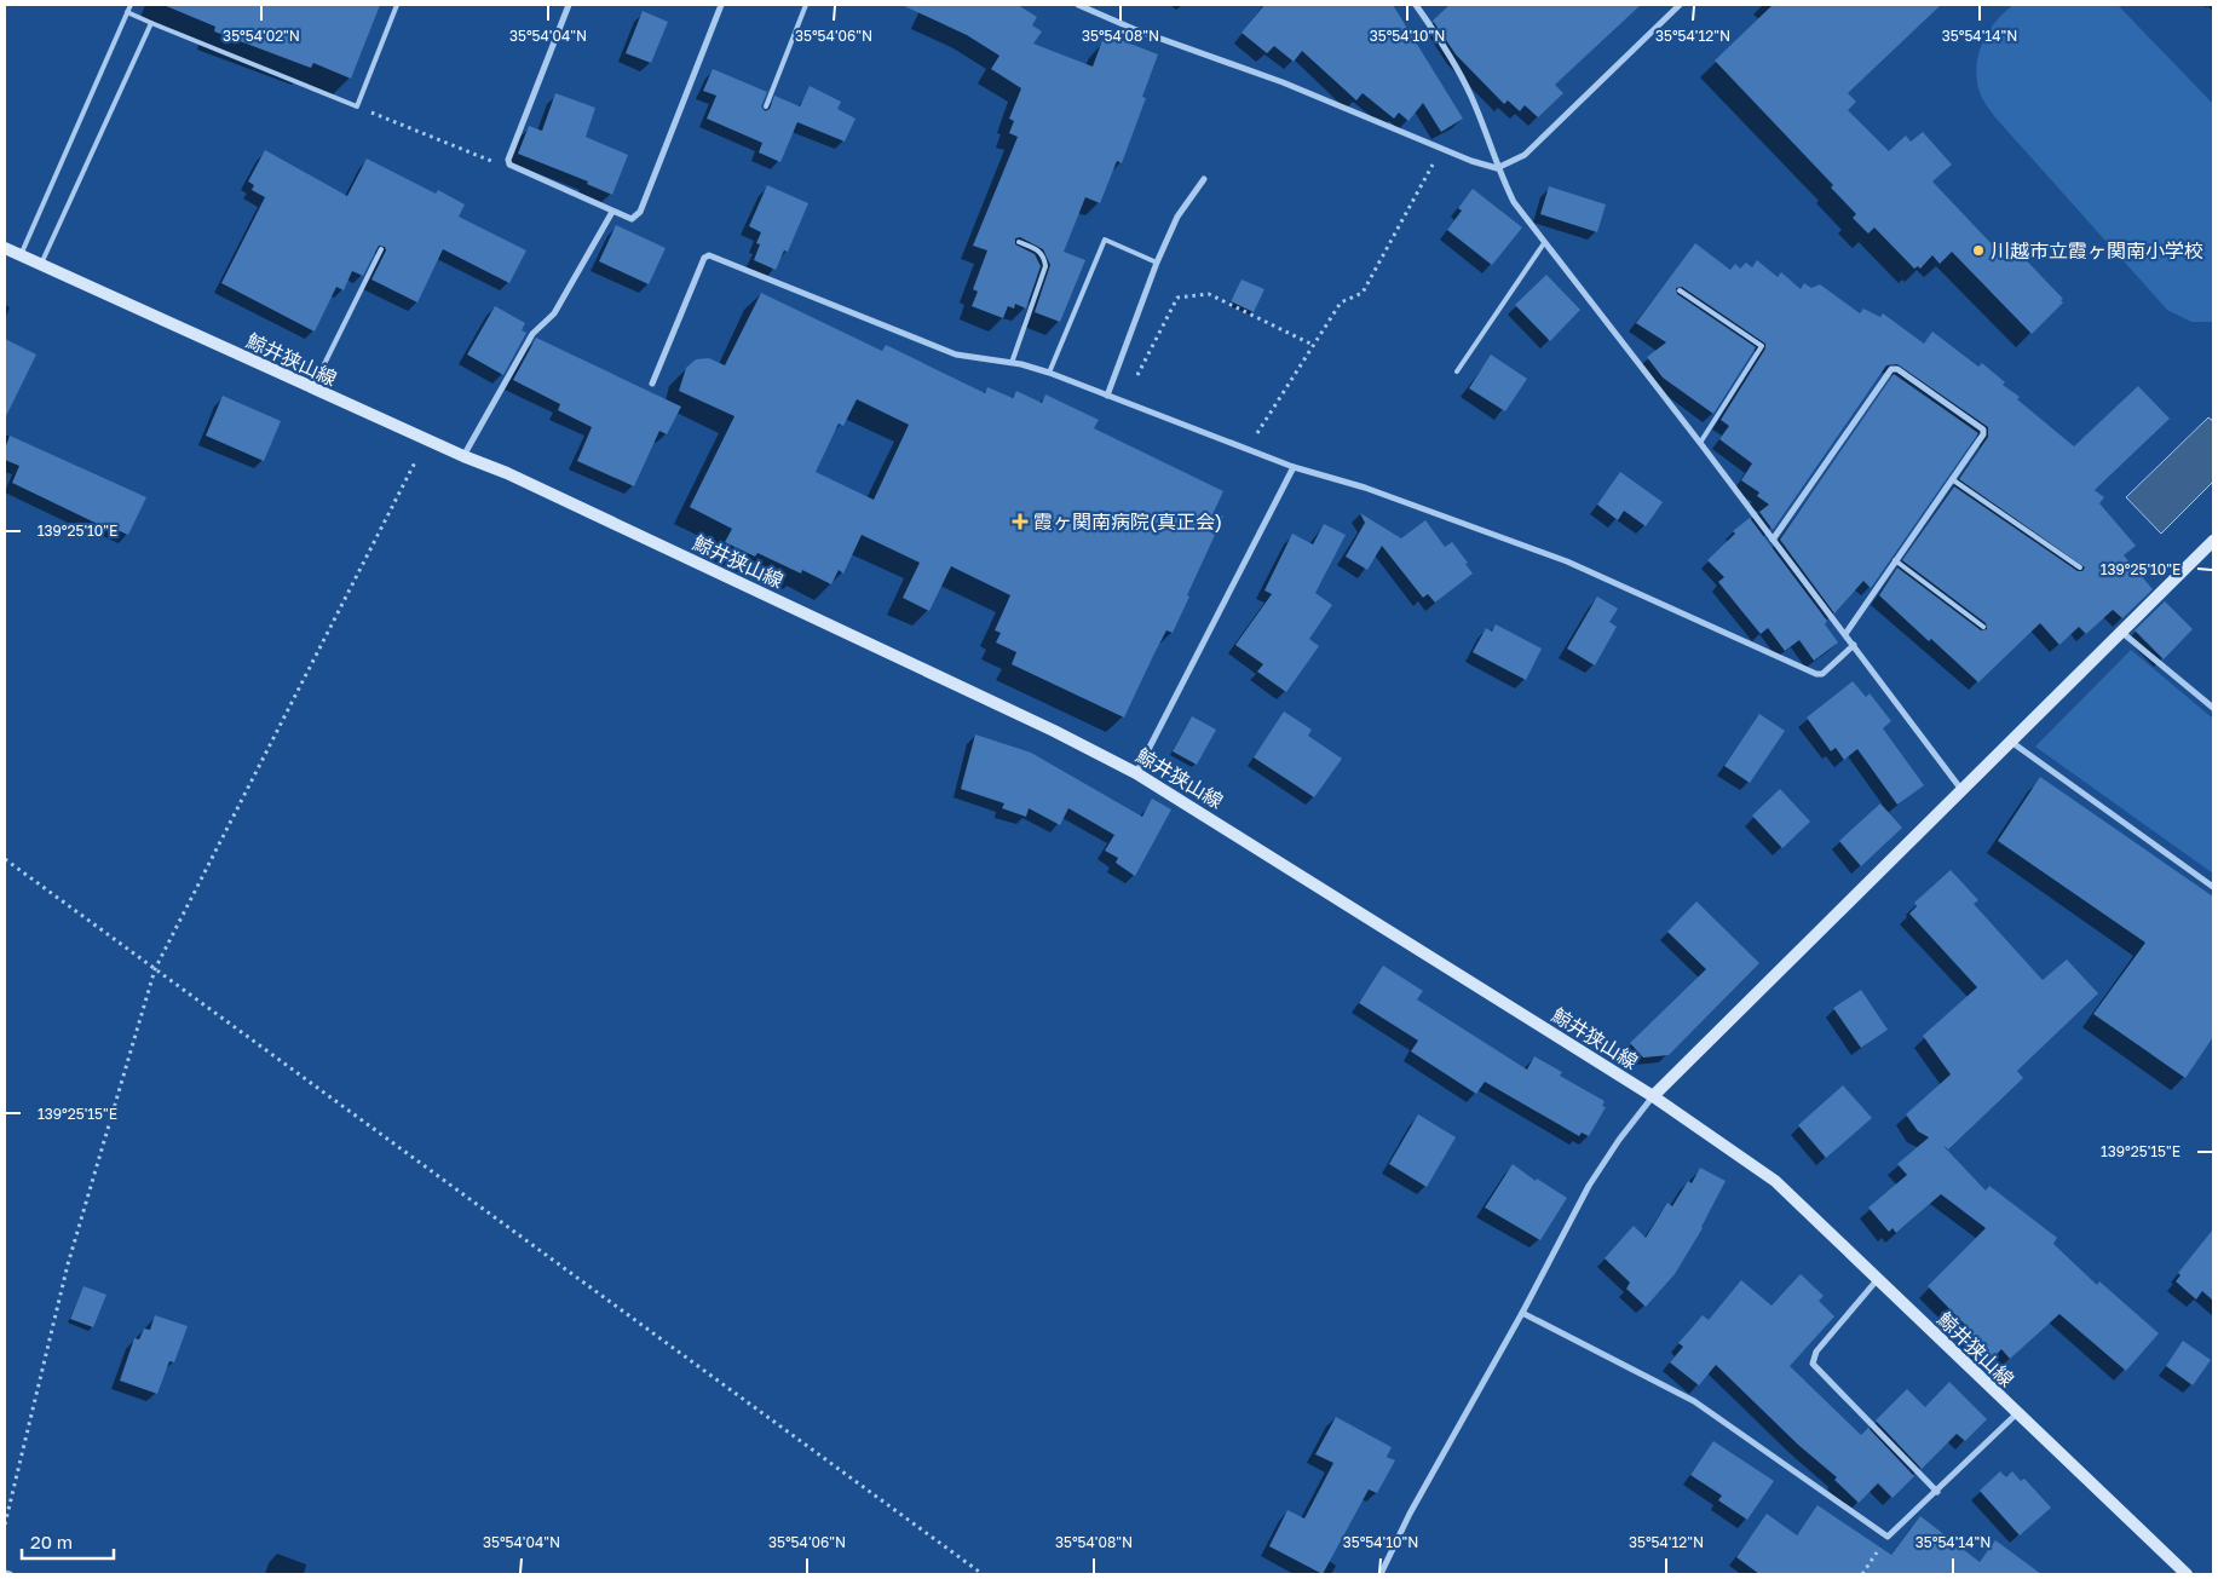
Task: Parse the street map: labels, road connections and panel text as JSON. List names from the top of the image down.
{
  "streets": {
    "main road": ["鯨井狭山線"]
  },
  "places": {
    "other": ["川越市立霞ヶ関南小学校"],
    "health": ["霞ヶ関南病院(真正会)"]
  },
  "scale_bar": "20 m",
  "coordinates": [
    "35°54'02\"N",
    "35°54'04\"N",
    "35°54'06\"N",
    "35°54'08\"N",
    "35°54'10\"N",
    "35°54'12\"N",
    "35°54'14\"N",
    "139°25'10\"E",
    "139°25'15\"E"
  ]
}
